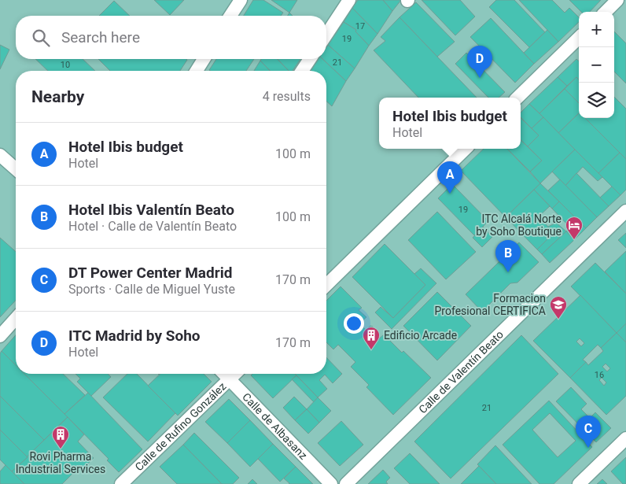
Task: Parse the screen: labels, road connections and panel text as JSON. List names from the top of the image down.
{
  "streets": {
    "street": ["Calle de Valentín Beato", "Calle de Rufino González", "Calle de Albasanz"]
  },
  "crossings": [
    ["Calle de Rufino González", "Calle de Albasanz"]
  ],
  "places": {
    "hotel": ["ITC Alcalá Norte by Soho Boutique"],
    "school or university": ["Formacion Profesional CERTIFICA"],
    "building": ["Edificio Arcade", "Rovi Pharma Industrial Services"]
  },
  "house_numbers": [
    "17",
    "19",
    "21",
    "10",
    "19",
    "16",
    "21"
  ],
  "page": {
    "map_buttons": ["+", "−"],
    "search": "Search here",
    "pins": [
      "D",
      "A",
      "B",
      "C"
    ],
    "heading": ["Nearby", "4 results"],
    "popup": ["Hotel Ibis budget", "Hotel"],
    "list": [
      {
        "mark": "A",
        "name": "Hotel Ibis budget",
        "note": "Hotel",
        "value": "100 m"
      },
      {
        "mark": "B",
        "name": "Hotel Ibis Valentín Beato",
        "note": "Hotel · Calle de Valentín Beato",
        "value": "100 m"
      },
      {
        "mark": "C",
        "name": "DT Power Center Madrid",
        "note": "Sports · Calle de Miguel Yuste",
        "value": "170 m"
      },
      {
        "mark": "D",
        "name": "ITC Madrid by Soho",
        "note": "Hotel",
        "value": "170 m"
      }
    ]
  }
}
